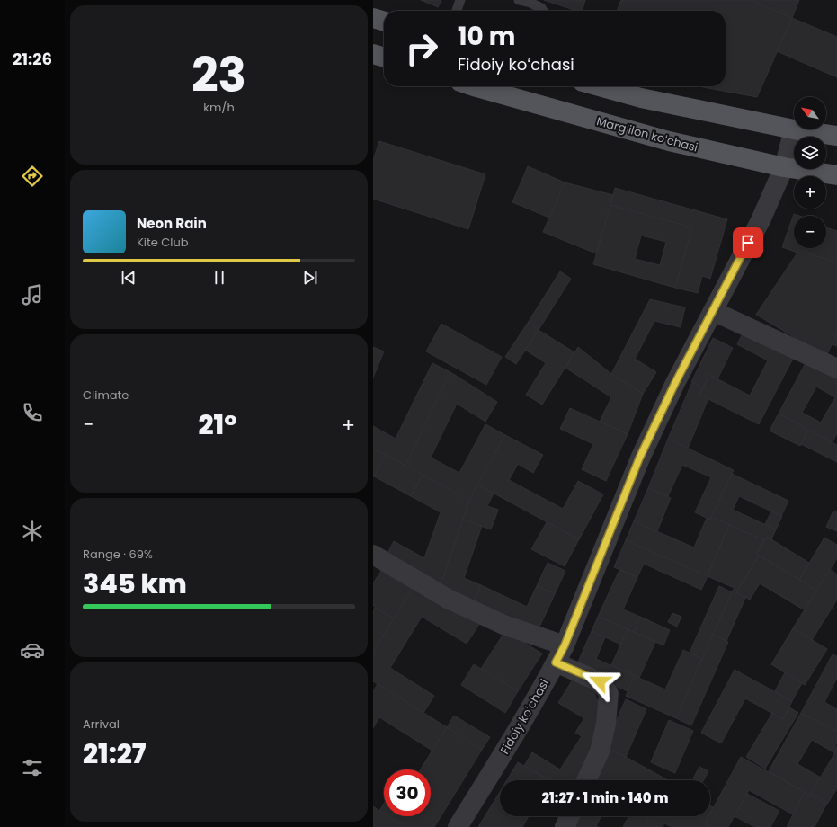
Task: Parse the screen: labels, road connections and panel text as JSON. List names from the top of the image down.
{
  "streets": {
    "main road": ["Margʻilon koʻchasi"],
    "street": ["Fidoiy koʻchasi"]
  },
  "crossings": [
    ["Margʻilon koʻchasi", "Fidoiy koʻchasi"]
  ],
  "north": "top left",
  "page": {
    "tabs": "21:26",
    "tile": [
      ["23", "km/h"],
      "Climate",
      ["Range · 69%", "345 km"],
      ["Arrival", "21:27"]
    ],
    "turn": ["10 m", "Fidoiy koʻchasi"],
    "map_buttons": ["+", "−"],
    "song": ["Neon Rain", "Kite Club"],
    "heat": ["−", "21°", "+"],
    "limit": "30",
    "trip": "21:27 · 1 min · 140 m"
  }
}
